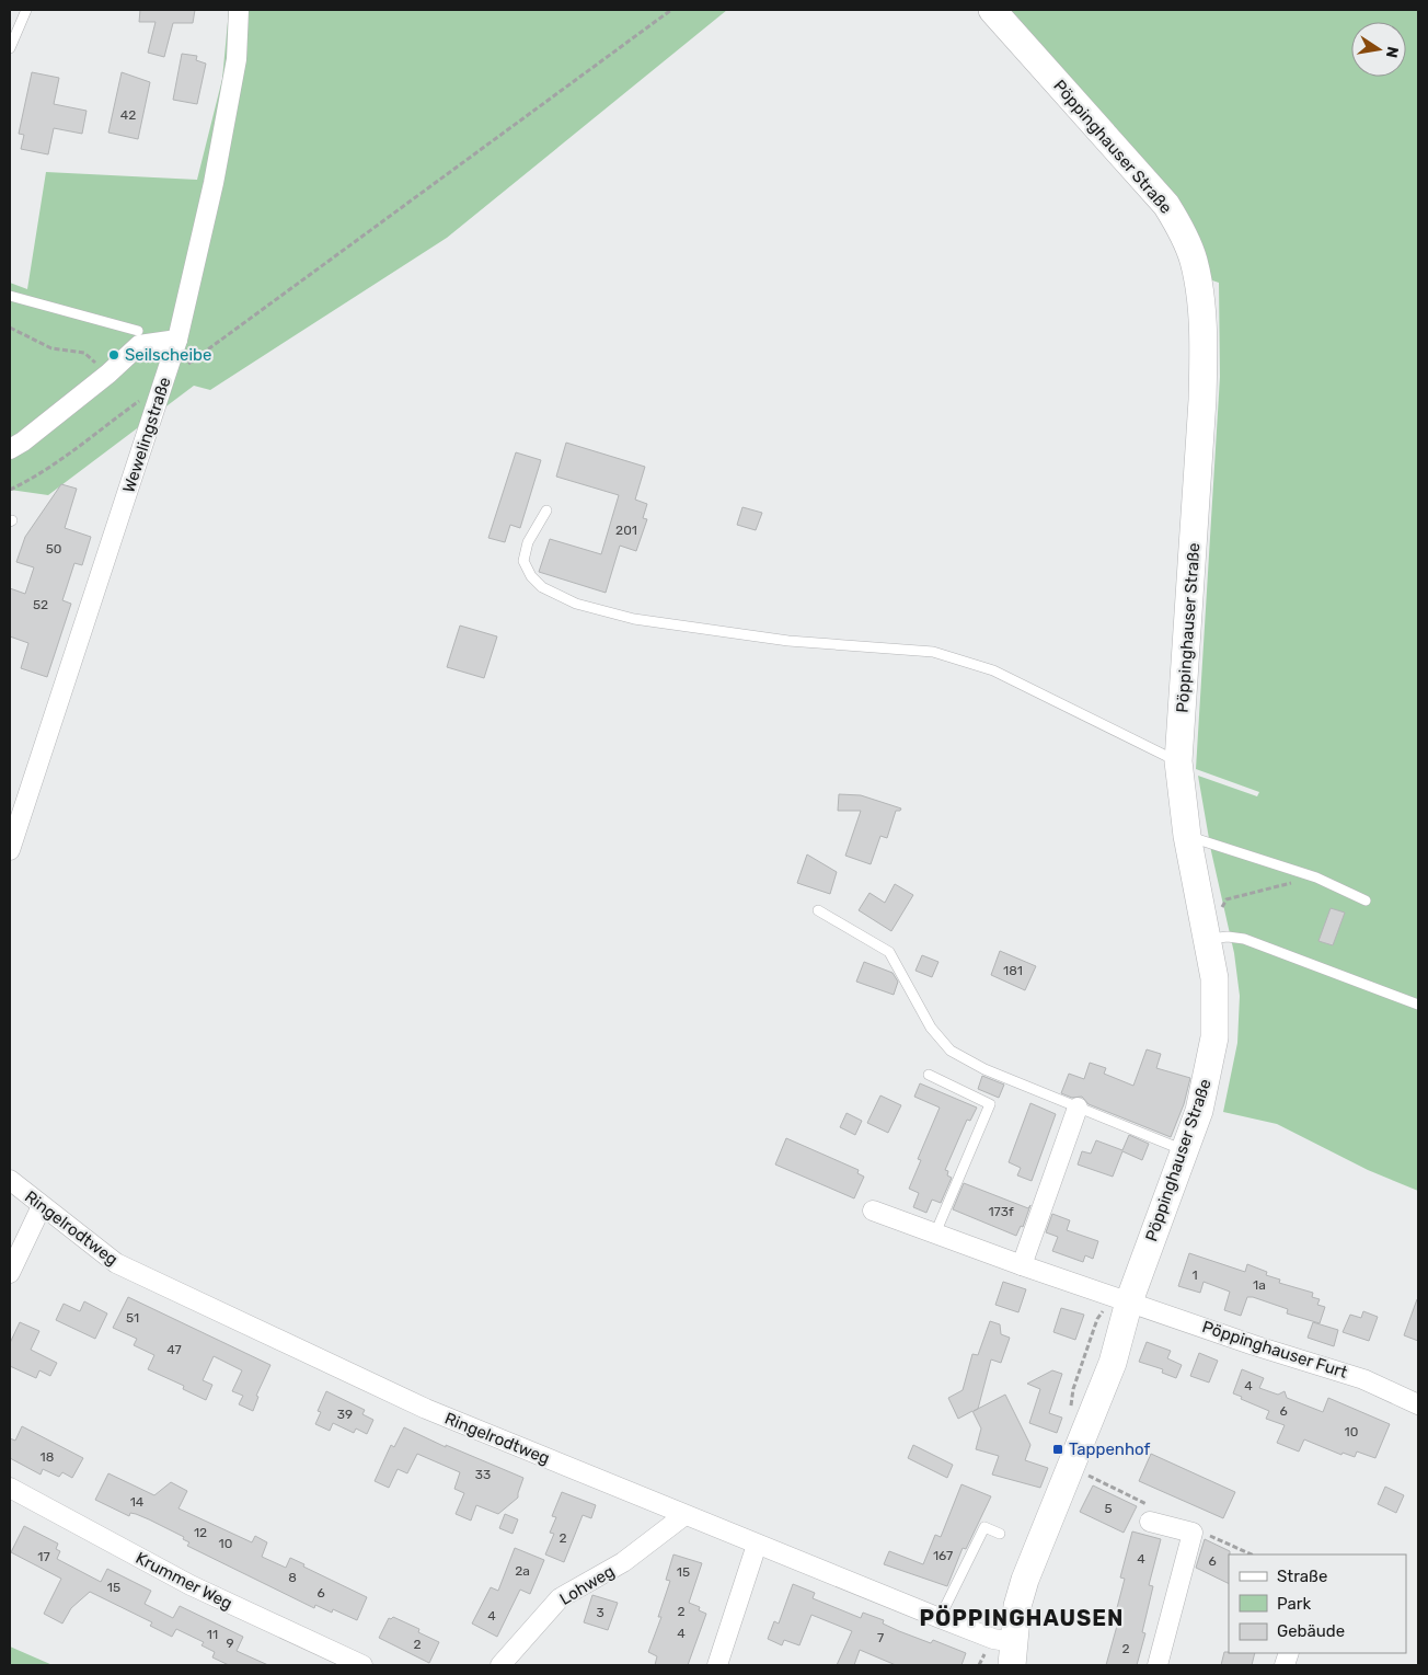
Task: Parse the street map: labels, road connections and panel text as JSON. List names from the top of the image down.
{
  "streets": {
    "main road": ["Pöppinghauser Straße"],
    "street": [
      "Wewelingstraße",
      "Ringelrodtweg",
      "Pöppinghauser Furt",
      "Krummer Weg",
      "Lohweg"
    ]
  },
  "crossings": [
    ["Pöppinghauser Straße", "Ringelrodtweg"],
    ["Pöppinghauser Straße", "Pöppinghauser Furt"],
    ["Ringelrodtweg", "Lohweg"]
  ],
  "districts": ["PÖPPINGHAUSEN"],
  "places": {
    "other": ["Seilscheibe"],
    "transit": ["Tappenhof"]
  },
  "house_numbers": [
    "42",
    "201",
    "50",
    "52",
    "181",
    "173f",
    "1",
    "1a",
    "51",
    "47",
    "4",
    "6",
    "39",
    "10",
    "18",
    "33",
    "14",
    "5",
    "12",
    "2",
    "10",
    "167",
    "17",
    "4",
    "6",
    "2a",
    "15",
    "8",
    "15",
    "6",
    "2",
    "3",
    "4",
    "4",
    "11",
    "7",
    "9",
    "2",
    "2"
  ],
  "legend": ["Straße", "Park", "Gebäude"],
  "north": "right"
}
